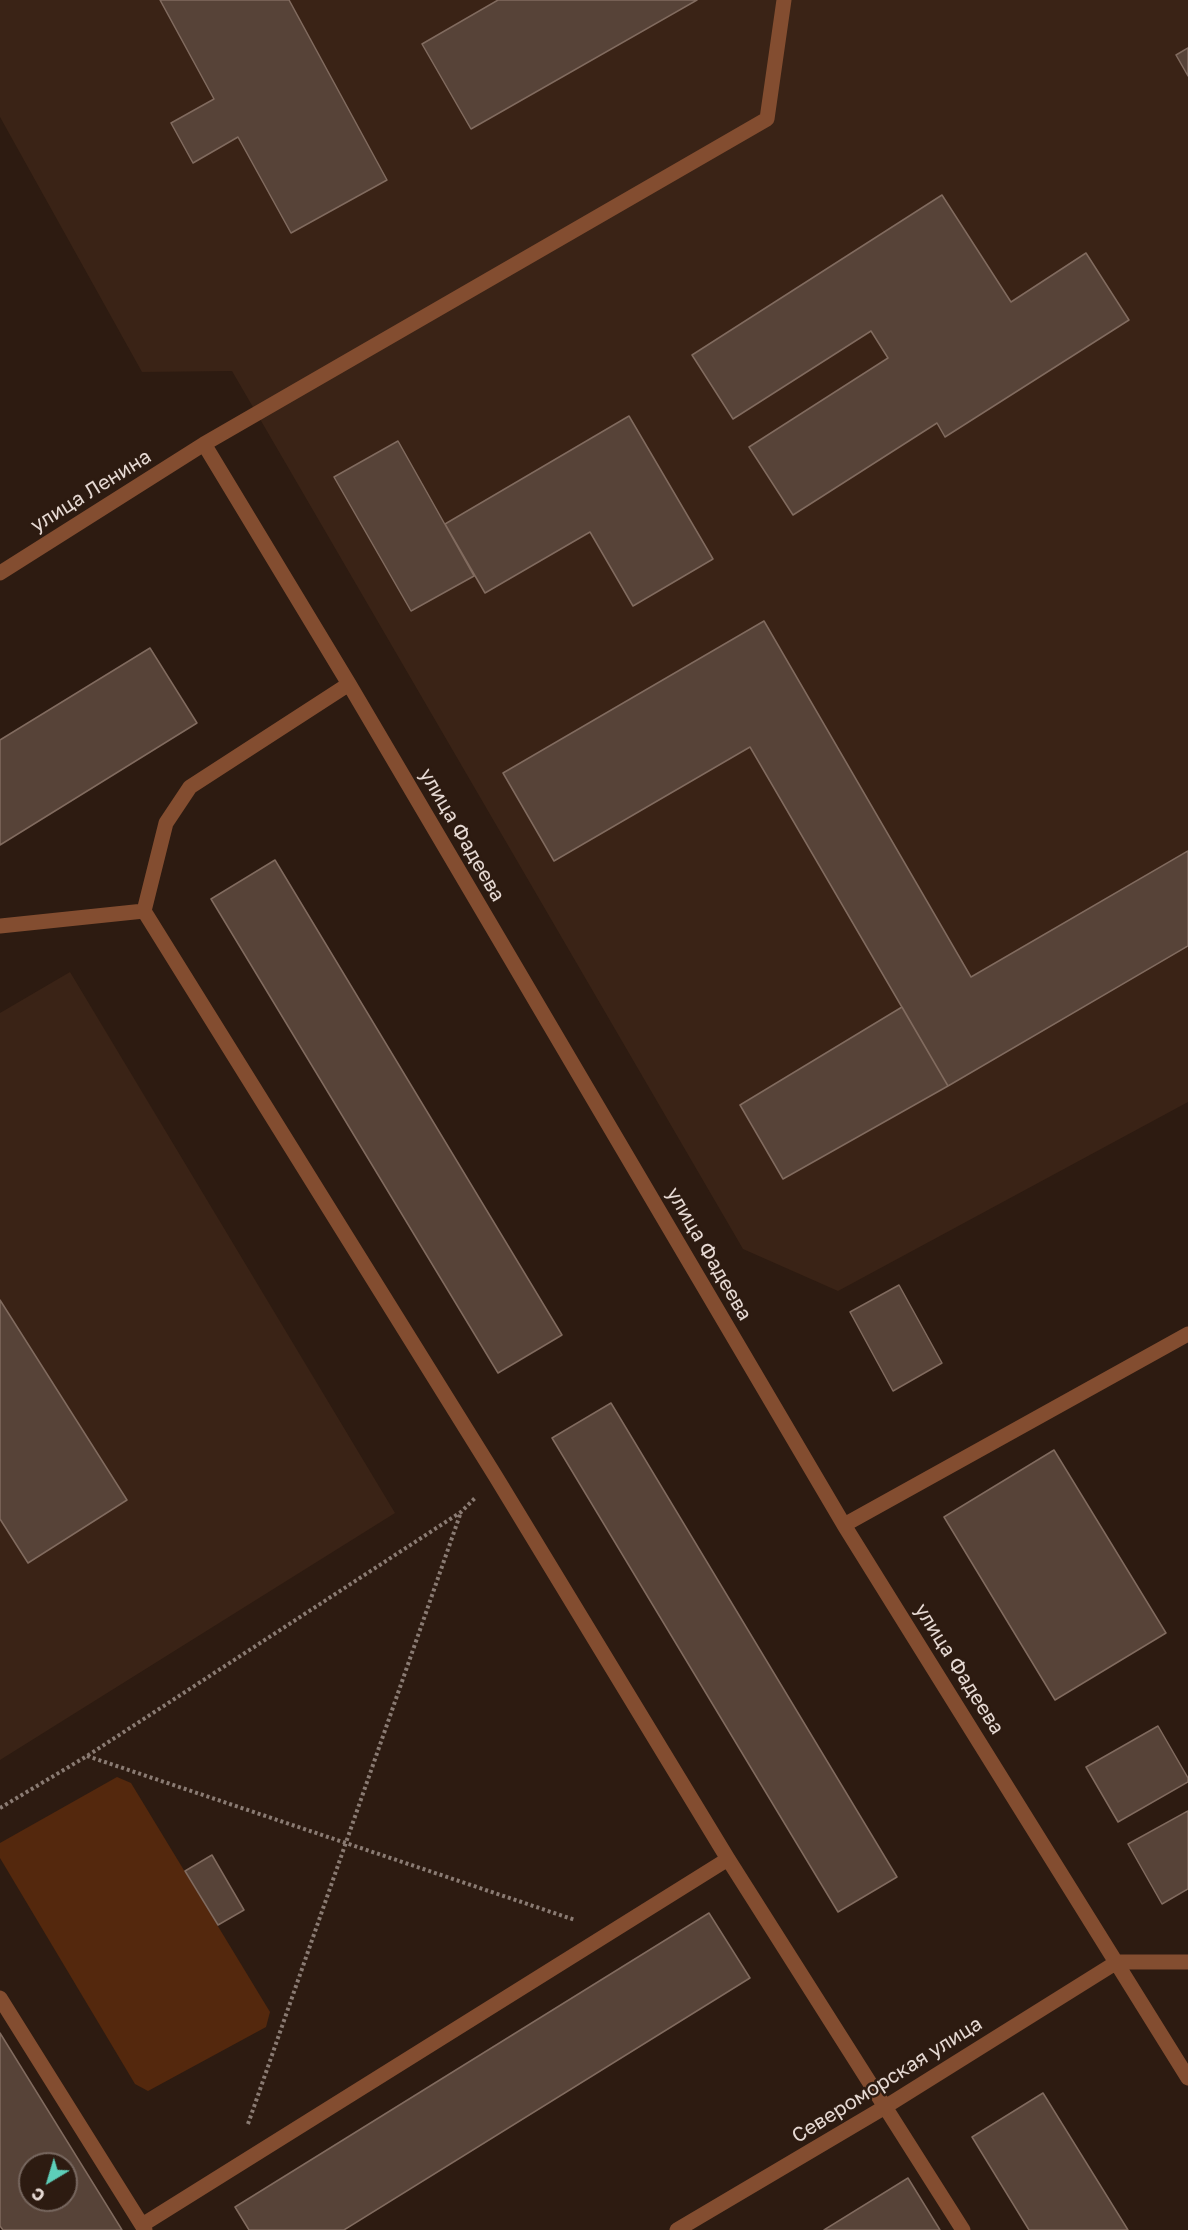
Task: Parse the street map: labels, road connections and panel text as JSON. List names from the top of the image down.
{
  "streets": {
    "street": ["улица Ленина", "улица Фадеева", "Североморская улица"]
  },
  "crossings": [
    ["улица Ленина", "улица Фадеева"],
    ["улица Фадеева", "Североморская улица"]
  ],
  "north": "bottom left"
}
